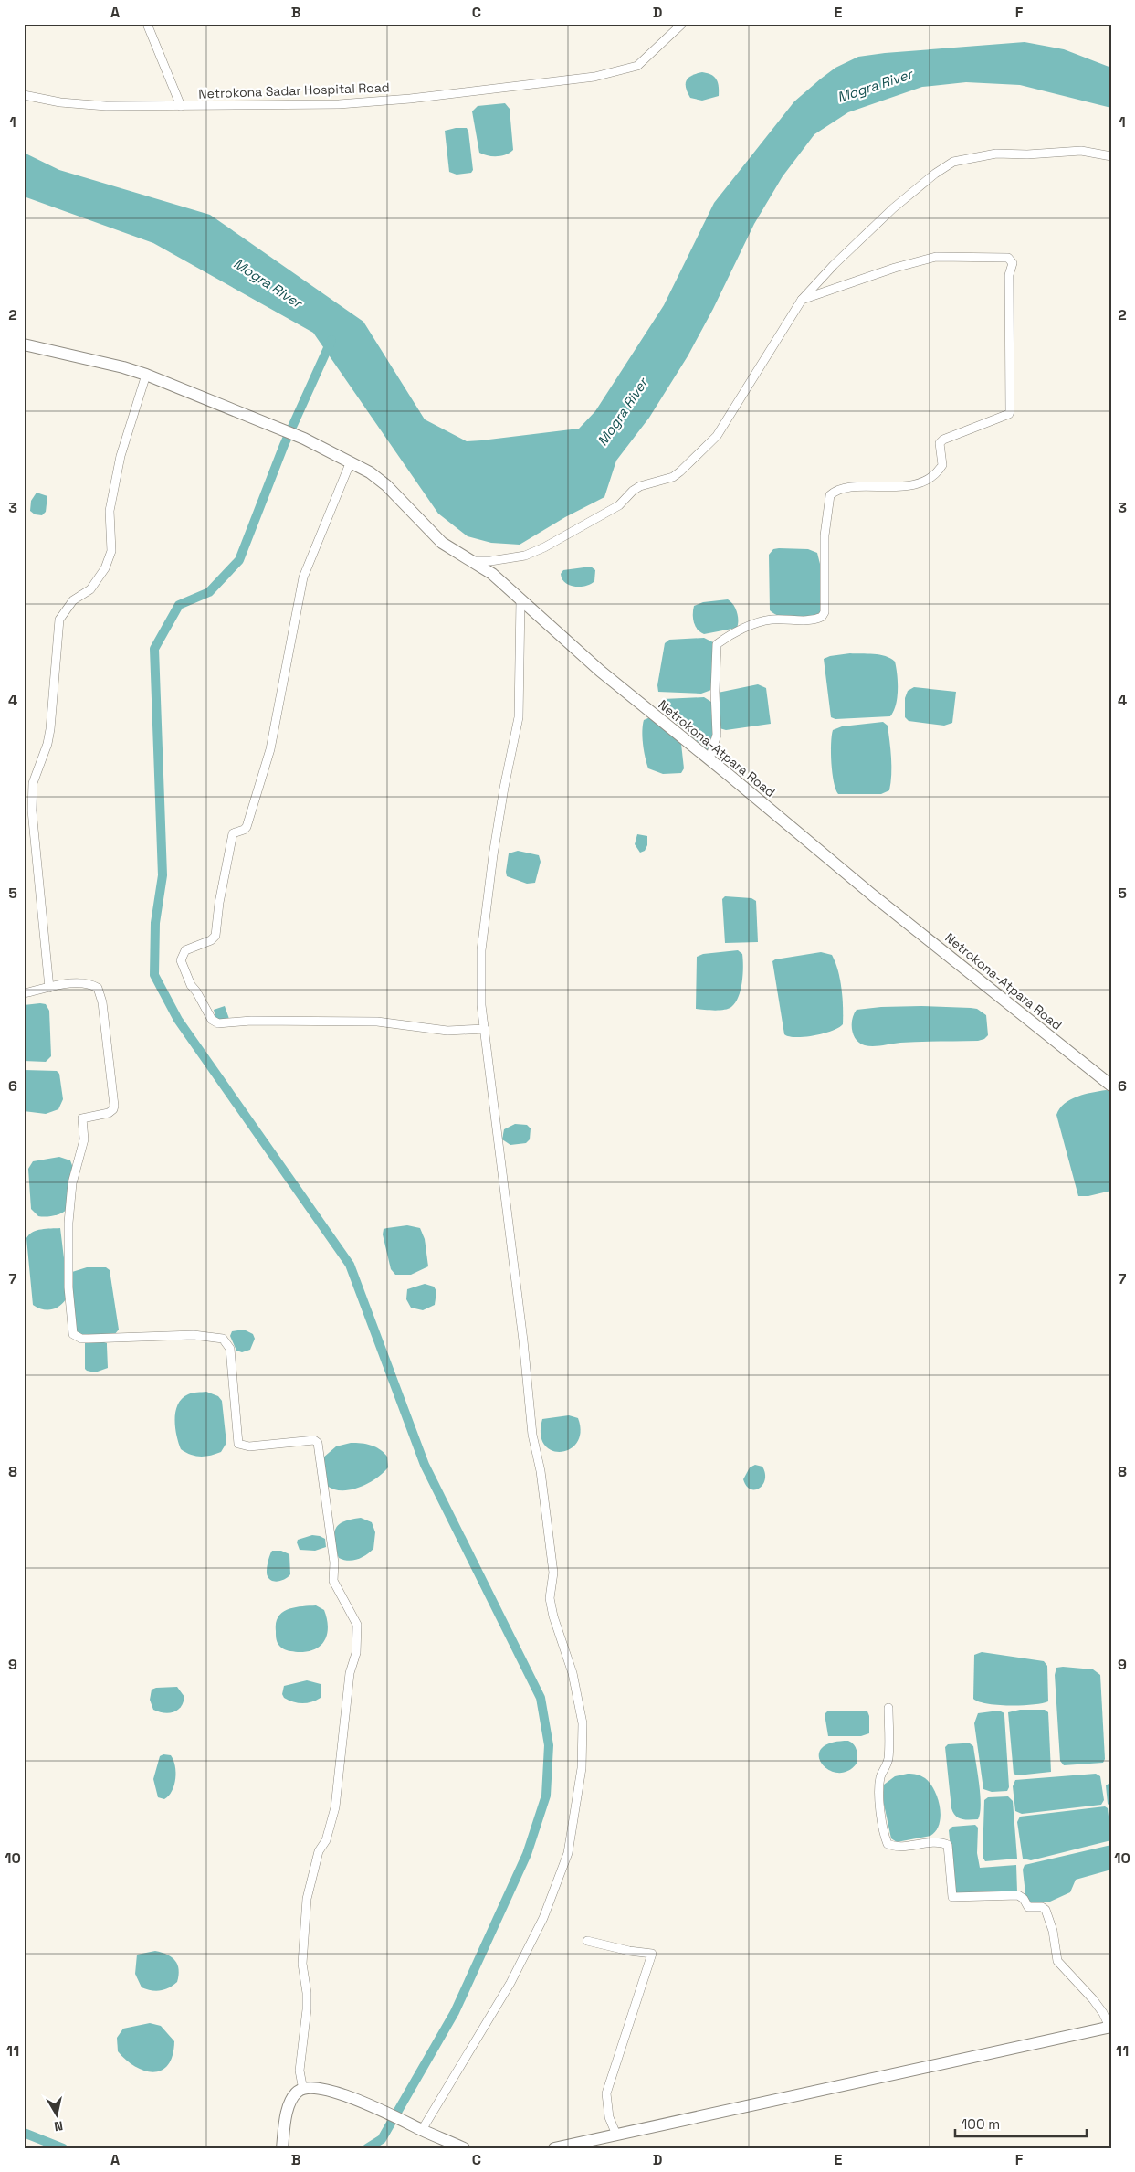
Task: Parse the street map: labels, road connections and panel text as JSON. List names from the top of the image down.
{
  "streets": {
    "street": ["Netrokona Sadar Hospital Road", "Netrokona-Atpara Road"]
  },
  "water": ["Mogra River"],
  "scale_bar": "100 m",
  "north": "bottom",
  "grid": {
    "columns": [
      "A",
      "B",
      "C",
      "D",
      "E",
      "F"
    ],
    "rows": [
      "1",
      "2",
      "3",
      "4",
      "5",
      "6",
      "7",
      "8",
      "9",
      "10",
      "11"
    ]
  }
}
